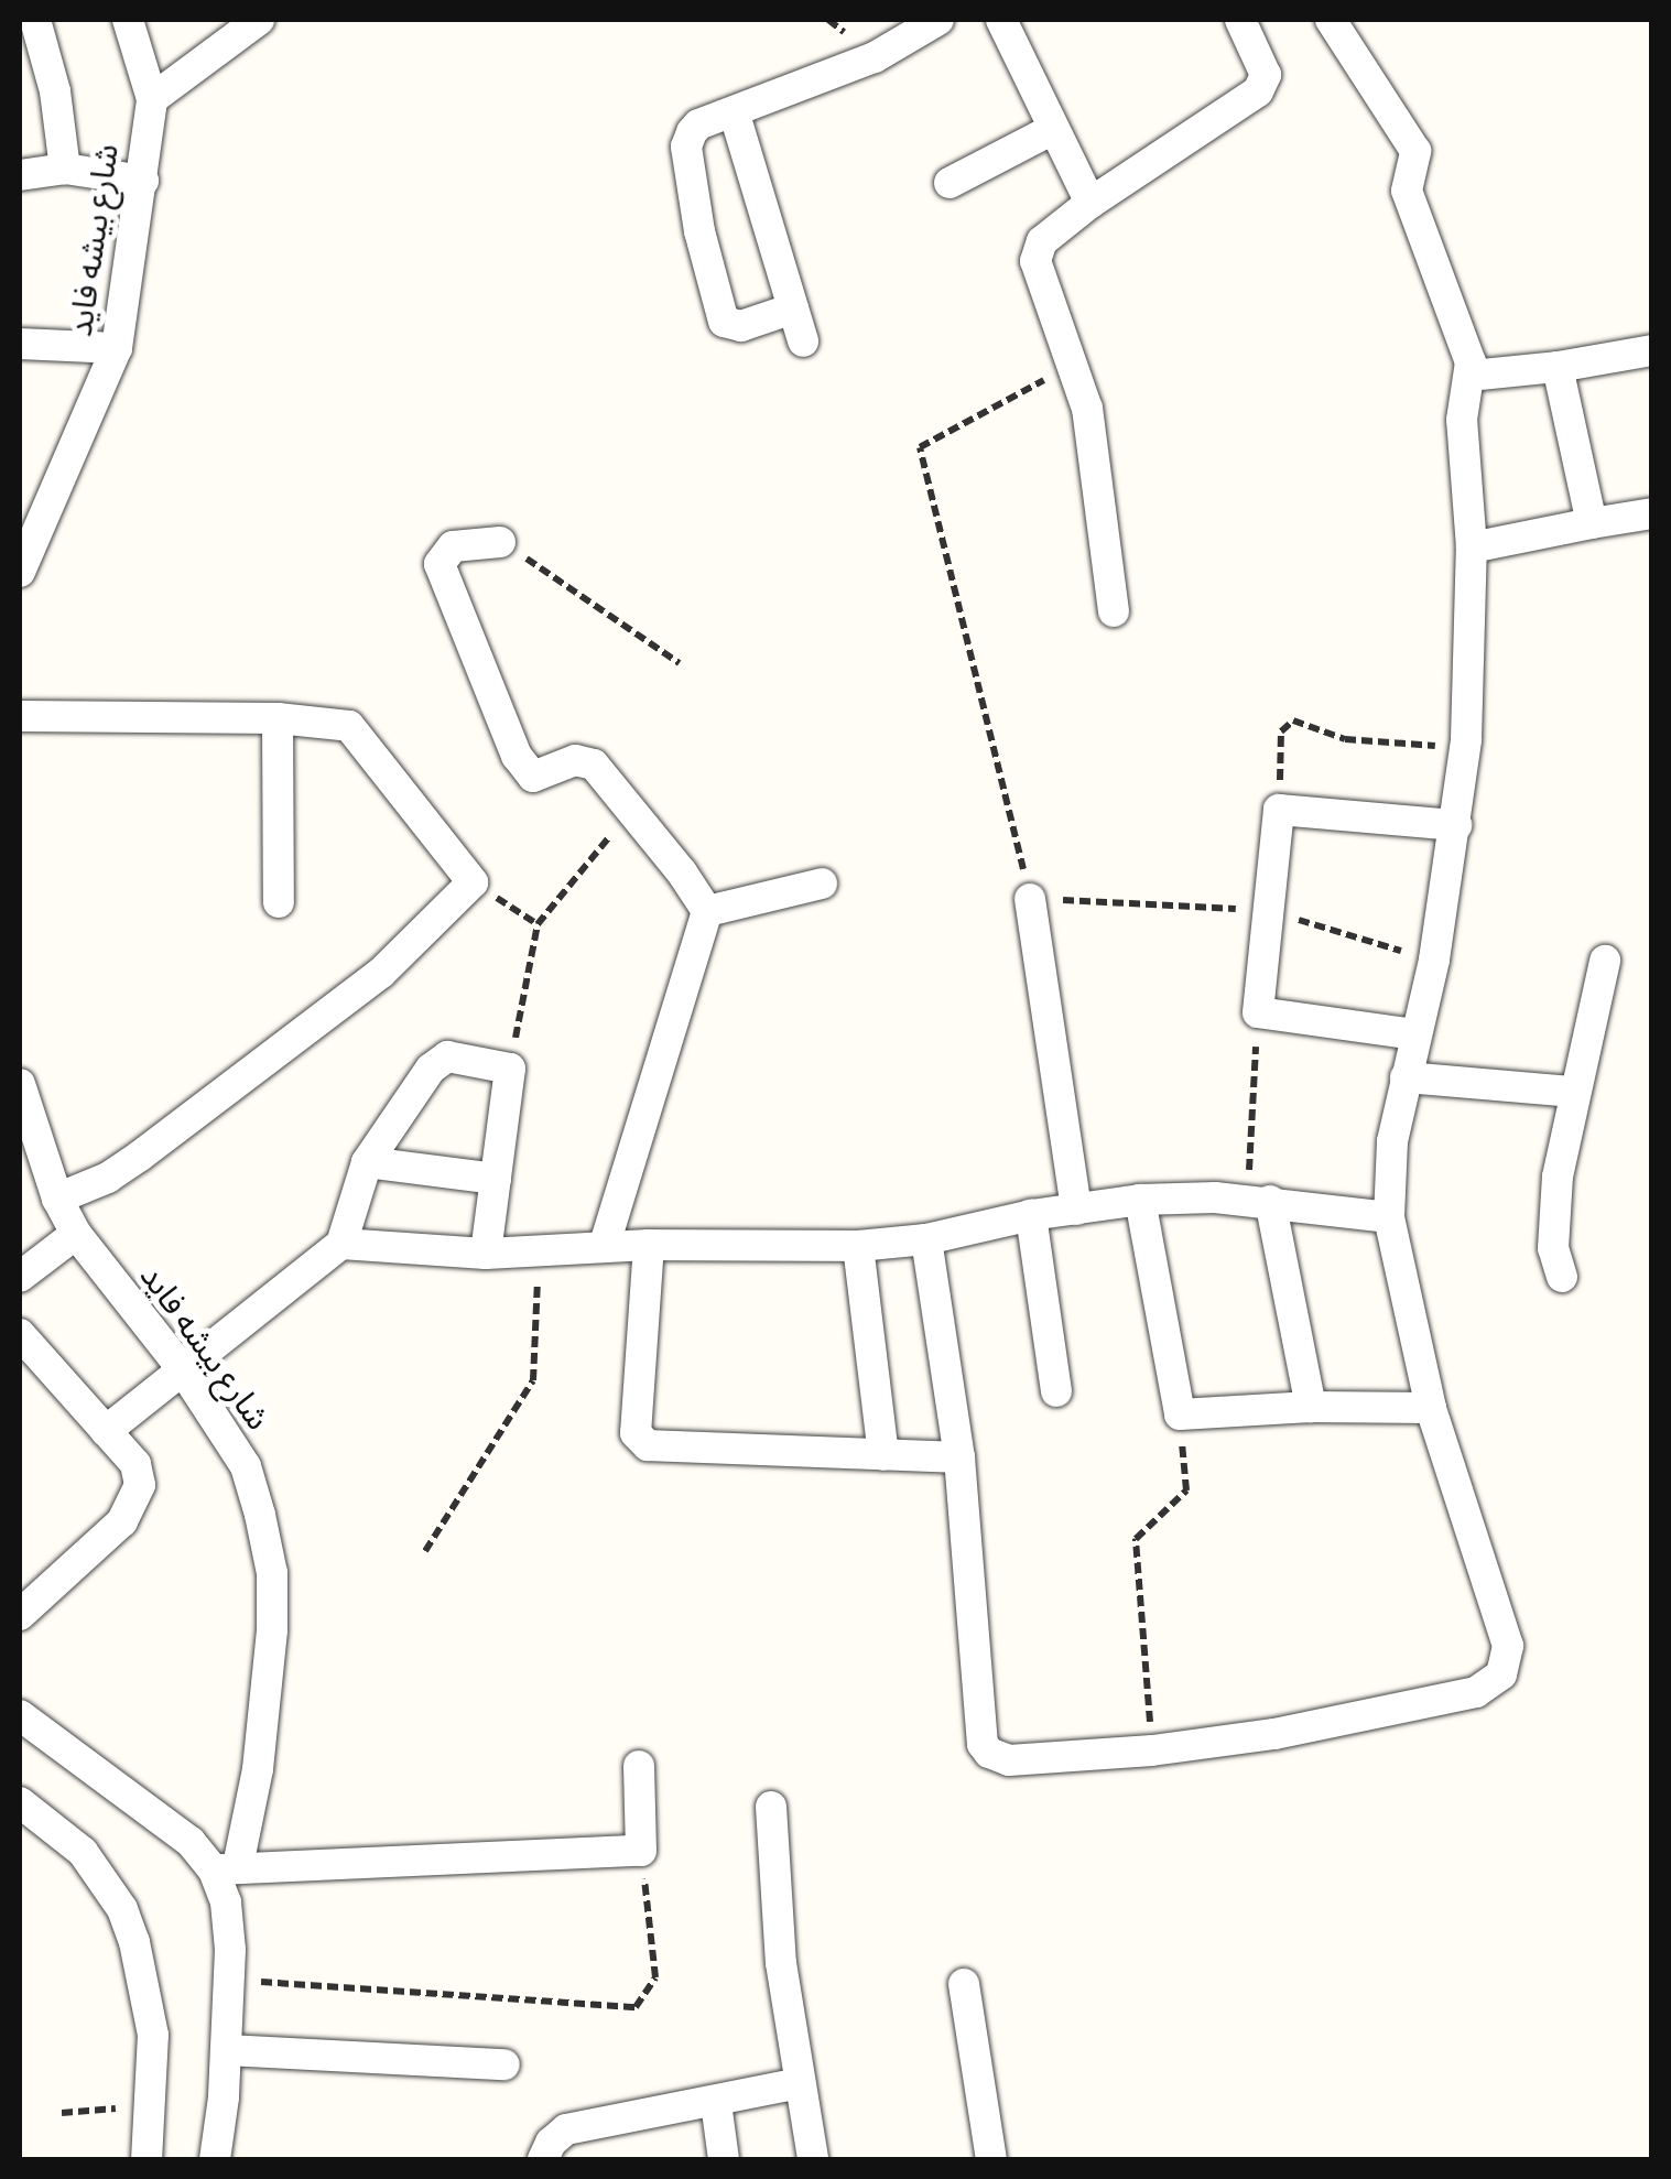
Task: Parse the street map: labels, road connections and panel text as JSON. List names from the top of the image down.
{
  "streets": {
    "street": ["شارع بيشه فايد"]
  }
}
